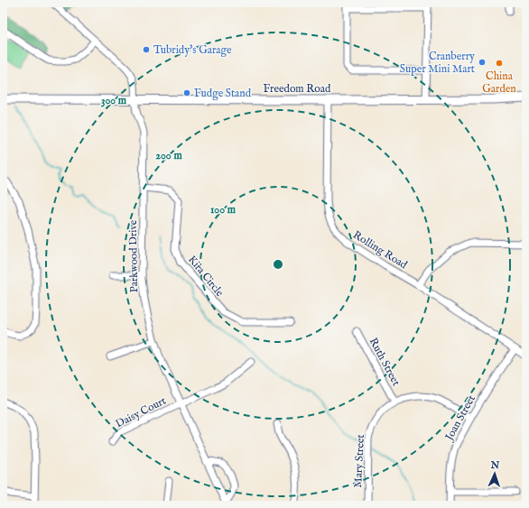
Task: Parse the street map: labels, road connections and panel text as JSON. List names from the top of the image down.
{
  "streets": {
    "main road": ["Freedom Road"],
    "street": [
      "Rolling Road",
      "Parkwood Drive",
      "Kira Circle",
      "Ruth Street",
      "Daisy Court",
      "Joan Street",
      "Mary Street"
    ]
  },
  "crossings": [
    ["Freedom Road", "Rolling Road"],
    ["Freedom Road", "Parkwood Drive"],
    ["Rolling Road", "Joan Street"],
    ["Parkwood Drive", "Kira Circle"],
    ["Parkwood Drive", "Daisy Court"],
    ["Ruth Street", "Mary Street"],
    ["Joan Street", "Mary Street"]
  ],
  "places": [
    "Tubridy's Garage",
    "Cranberry Super Mini Mart",
    "China Garden",
    "Fudge Stand"
  ],
  "north": "top",
  "rings": ["300 m", "200 m", "100 m"]
}
